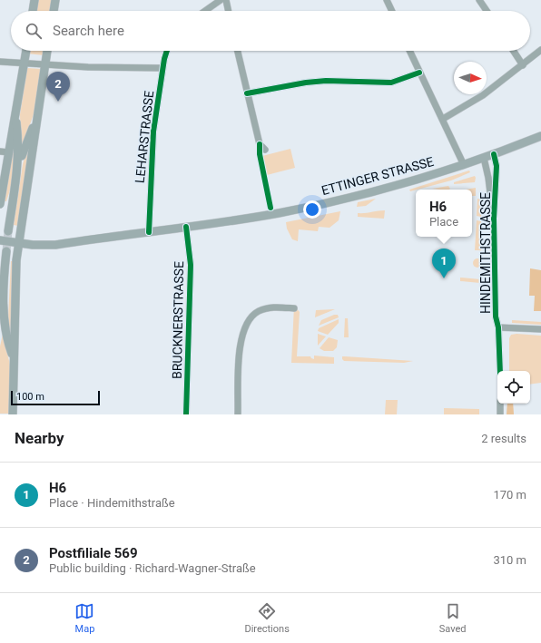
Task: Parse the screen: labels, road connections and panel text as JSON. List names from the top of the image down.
{
  "streets": {
    "main road": ["ETTINGER STRASSE"],
    "street": ["LEHARSTRASSE", "HINDEMITHSTRASSE", "BRUCKNERSTRASSE"]
  },
  "crossings": [
    ["LEHARSTRASSE", "ETTINGER STRASSE"],
    ["ETTINGER STRASSE", "HINDEMITHSTRASSE"],
    ["ETTINGER STRASSE", "BRUCKNERSTRASSE"]
  ],
  "scale_bar": "100 m",
  "north": "right",
  "page": {
    "search": "Search here",
    "pins": ["2", "1"],
    "popup": ["H6", "Place"],
    "scale": "100 m",
    "heading": ["Nearby", "2 results"],
    "list": [
      {
        "mark": "1",
        "name": "H6",
        "note": "Place · Hindemithstraße",
        "value": "170 m"
      },
      {
        "mark": "2",
        "name": "Postfiliale 569",
        "note": "Public building · Richard-Wagner-Straße",
        "value": "310 m"
      }
    ],
    "nav": ["Map", "Directions", "Saved"]
  }
}
